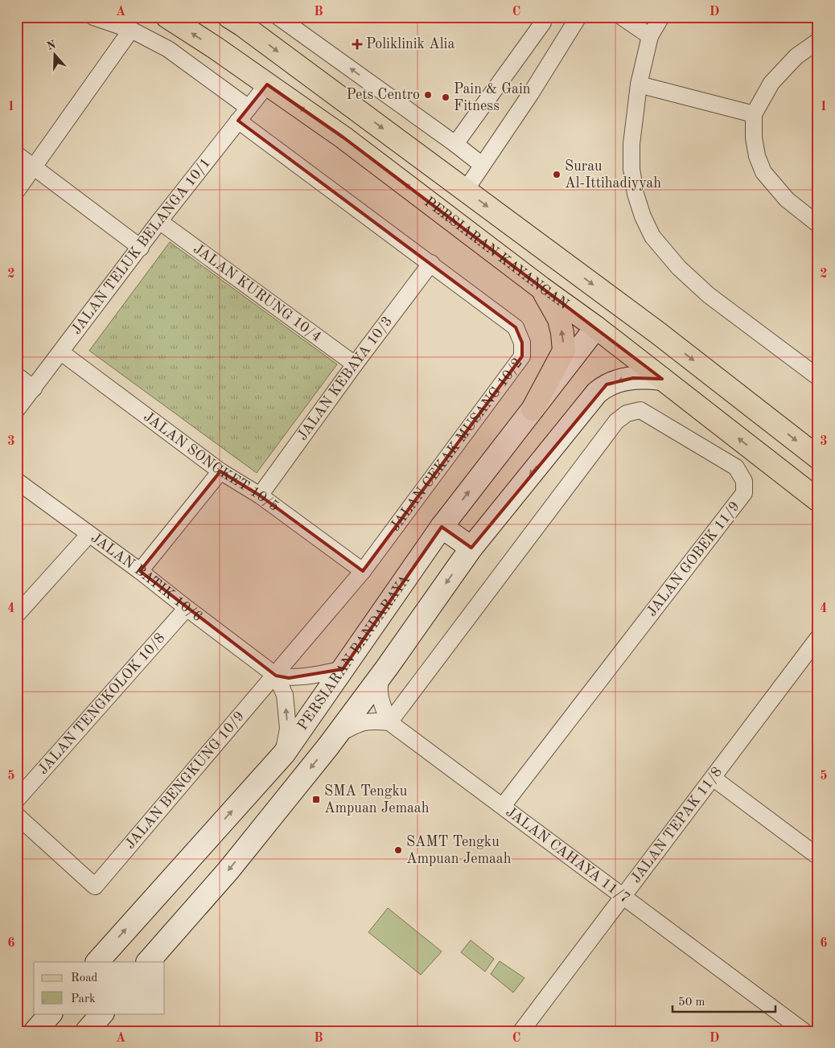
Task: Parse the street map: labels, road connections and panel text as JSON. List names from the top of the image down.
{
  "streets": {
    "main road": ["PERSIARAN KAYANGAN", "PERSIARAN BANDARAYA"],
    "street": [
      "JALAN TELUK BELANGA 10/1",
      "JALAN KURUNG 10/4",
      "JALAN KEBAYA 10/3",
      "JALAN CEKAK MUSANG 10/2",
      "JALAN SONGKET 10/5",
      "JALAN GOBEK 11/9",
      "JALAN BATIK 10/6",
      "JALAN TENGKOLOK 10/8",
      "JALAN BENGKUNG 10/9",
      "JALAN TEPAK 11/8",
      "JALAN CAHAYA 11/7"
    ]
  },
  "crossings": [
    ["JALAN TELUK BELANGA 10/1", "PERSIARAN KAYANGAN"],
    ["JALAN TELUK BELANGA 10/1", "JALAN KURUNG 10/4"],
    ["JALAN TELUK BELANGA 10/1", "JALAN CEKAK MUSANG 10/2"],
    ["JALAN TELUK BELANGA 10/1", "JALAN SONGKET 10/5"],
    ["PERSIARAN KAYANGAN", "PERSIARAN BANDARAYA"],
    ["JALAN KURUNG 10/4", "JALAN KEBAYA 10/3"],
    ["JALAN KEBAYA 10/3", "JALAN CEKAK MUSANG 10/2"],
    ["JALAN KEBAYA 10/3", "JALAN SONGKET 10/5"],
    ["JALAN CEKAK MUSANG 10/2", "JALAN SONGKET 10/5"],
    ["JALAN CEKAK MUSANG 10/2", "JALAN BATIK 10/6"],
    ["JALAN CEKAK MUSANG 10/2", "JALAN BENGKUNG 10/9"],
    ["JALAN GOBEK 11/9", "JALAN CAHAYA 11/7"],
    ["JALAN BATIK 10/6", "PERSIARAN BANDARAYA"],
    ["JALAN BATIK 10/6", "JALAN TENGKOLOK 10/8"],
    ["JALAN BATIK 10/6", "JALAN BENGKUNG 10/9"],
    ["JALAN TEPAK 11/8", "JALAN CAHAYA 11/7"]
  ],
  "places": {
    "health": ["Poliklinik Alia"],
    "other": [
      "Pets Centro",
      "Pain & Gain Fitness",
      "Surau Al-Ittihadiyyah",
      "SAMT Tengku Ampuan Jemaah"
    ],
    "transit": ["SMA Tengku Ampuan Jemaah"]
  },
  "legend": ["Road", "Park"],
  "scale_bar": "50 m",
  "north": "top",
  "grid": {
    "columns": [
      "A",
      "B",
      "C",
      "D"
    ],
    "rows": [
      "1",
      "2",
      "3",
      "4",
      "5",
      "6"
    ]
  }
}
